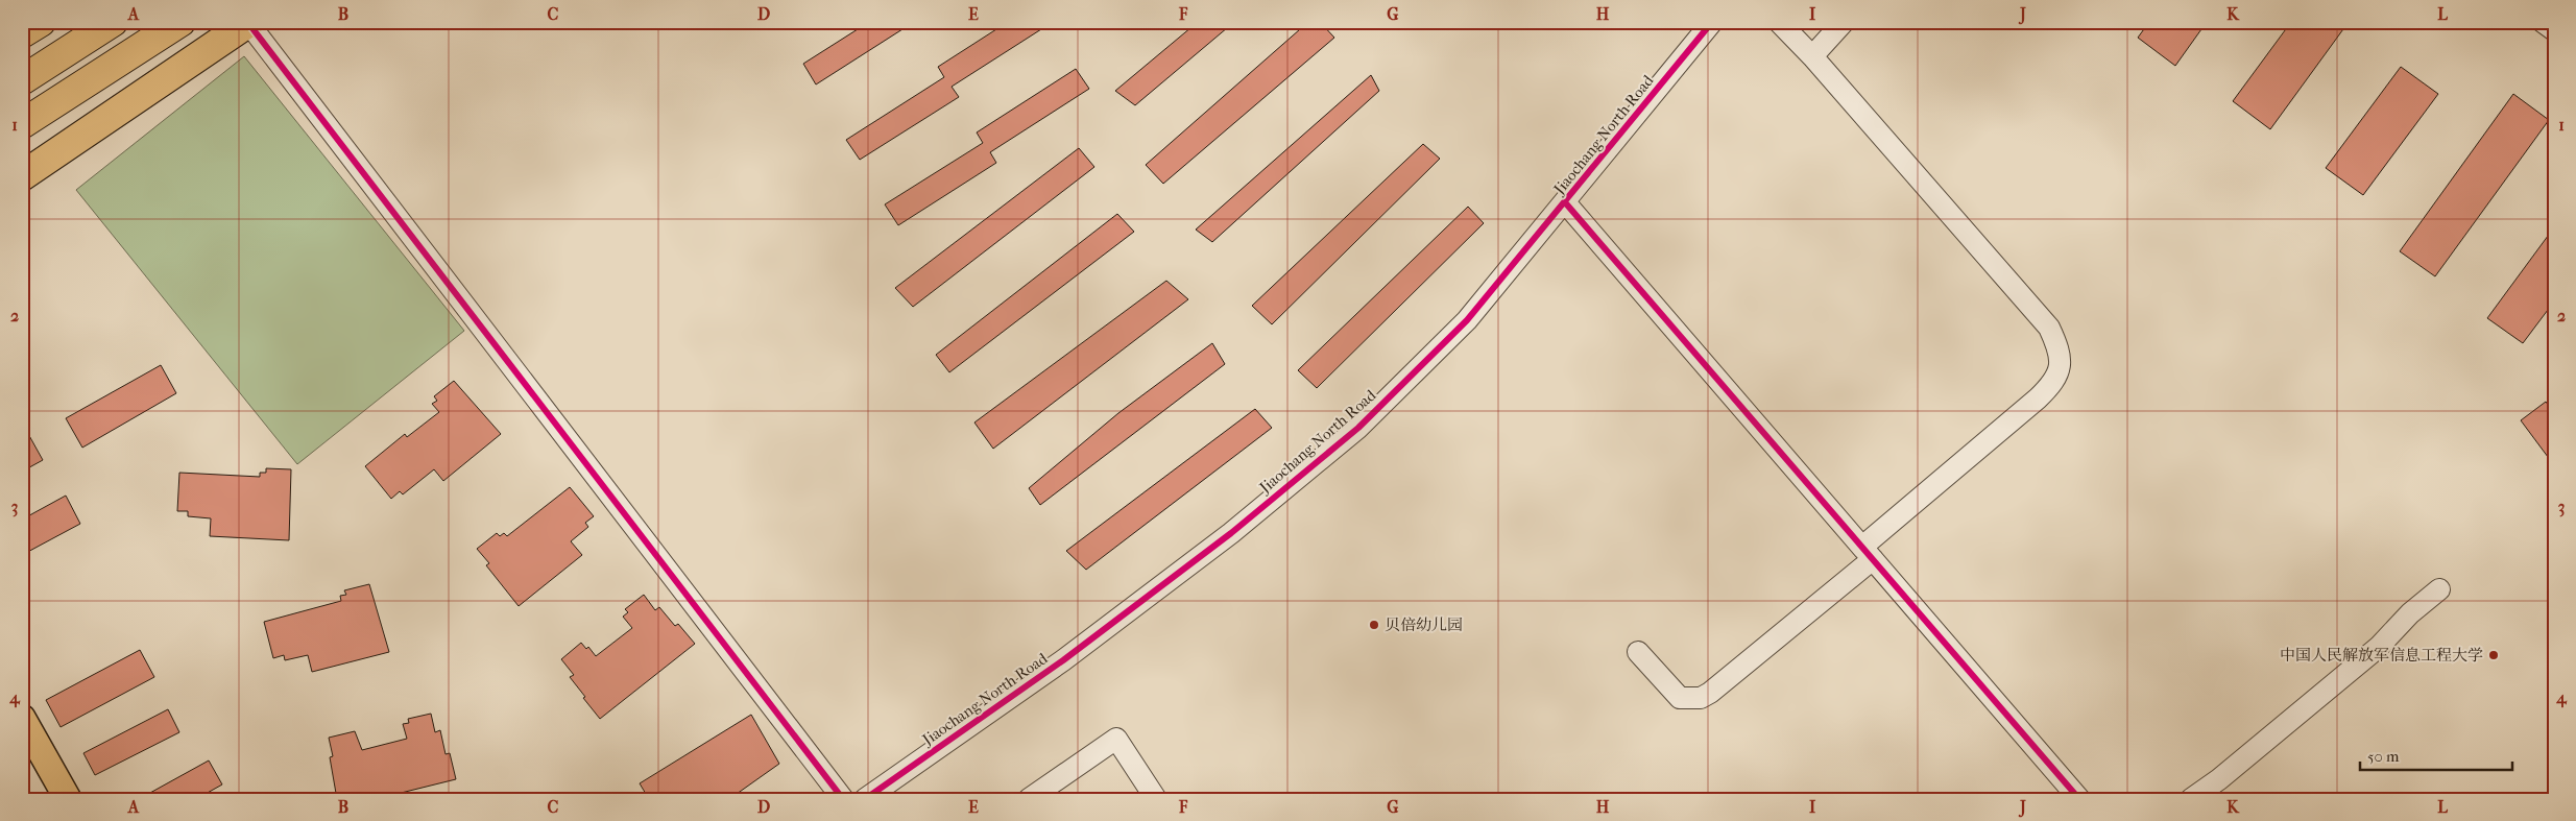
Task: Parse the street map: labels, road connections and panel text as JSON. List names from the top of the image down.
{
  "streets": {
    "street": ["Jiaochang North Road"]
  },
  "places": ["贝倍幼儿园", "中国人民解放军信息工程大学"],
  "scale_bar": "50 m",
  "grid": {
    "columns": [
      "A",
      "B",
      "C",
      "D",
      "E",
      "F",
      "G",
      "H",
      "I",
      "J",
      "K",
      "L"
    ],
    "rows": [
      "1",
      "2",
      "3",
      "4"
    ]
  }
}
